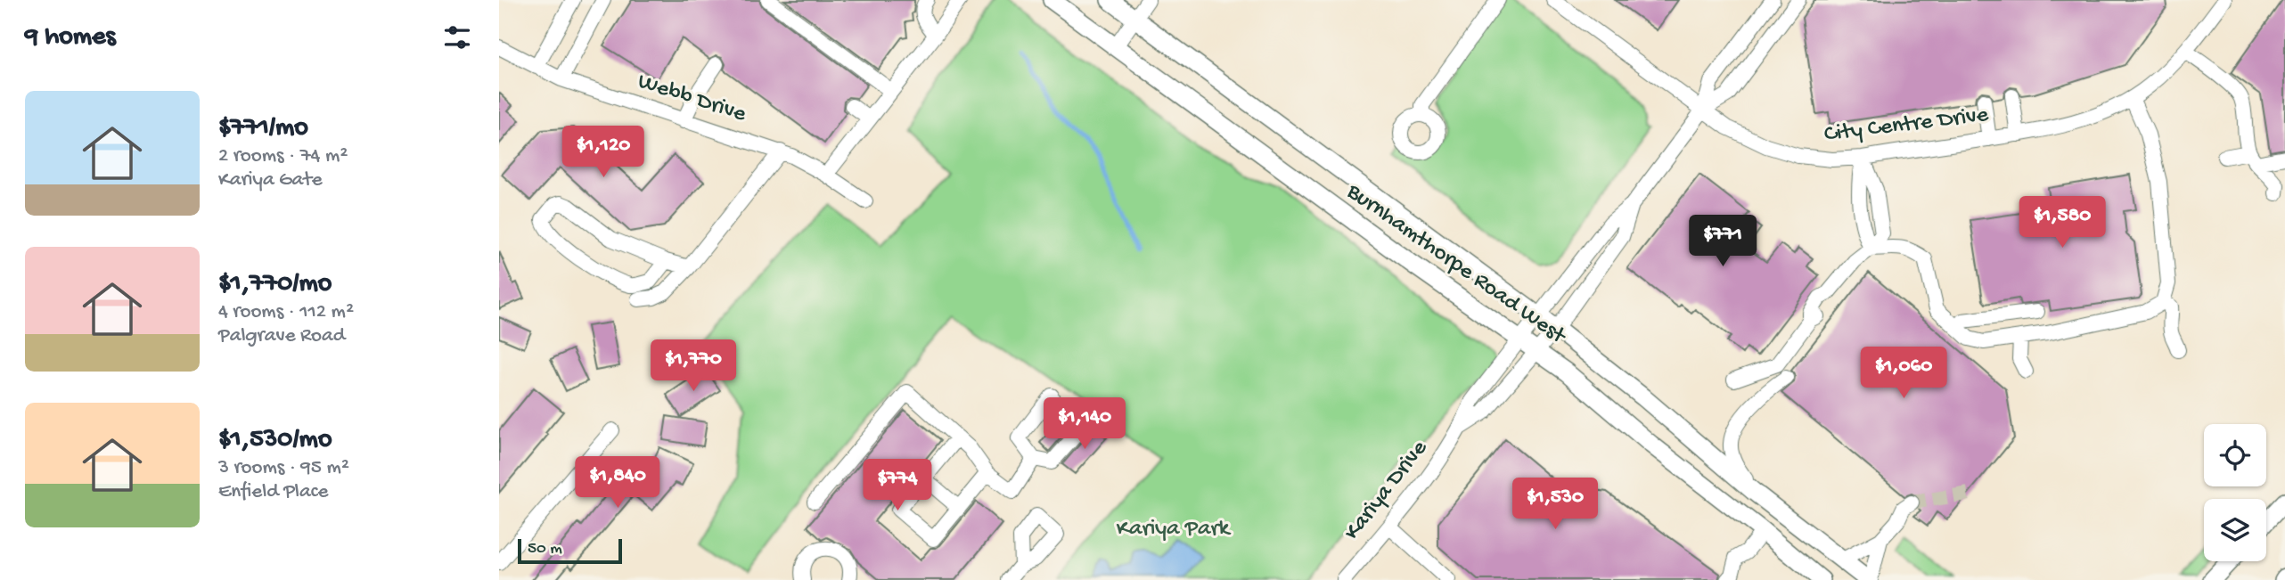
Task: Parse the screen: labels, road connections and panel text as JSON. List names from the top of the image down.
{
  "streets": {
    "main road": ["Burnhamthorpe Road West"],
    "street": ["Webb Drive", "City Centre Drive", "Kariya Drive"]
  },
  "crossings": [
    ["Burnhamthorpe Road West", "Kariya Drive"]
  ],
  "parks": ["Kariya Park"],
  "scale_bar": "50 m",
  "page": {
    "heading": "9 homes",
    "list": [
      {
        "name": "$771/mo",
        "note": "2 rooms · 74 m² · Kariya Gate"
      },
      {
        "name": "$1,770/mo",
        "note": "4 rooms · 112 m² · Palgrave Road"
      },
      {
        "name": "$1,530/mo",
        "note": "3 rooms · 95 m² · Enfield Place"
      }
    ],
    "price": [
      "$1,120",
      "$1,580",
      "$771",
      "$1,770",
      "$1,060",
      "$1,140",
      "$1,840",
      "$774",
      "$1,530"
    ],
    "scale": "50 m"
  }
}
